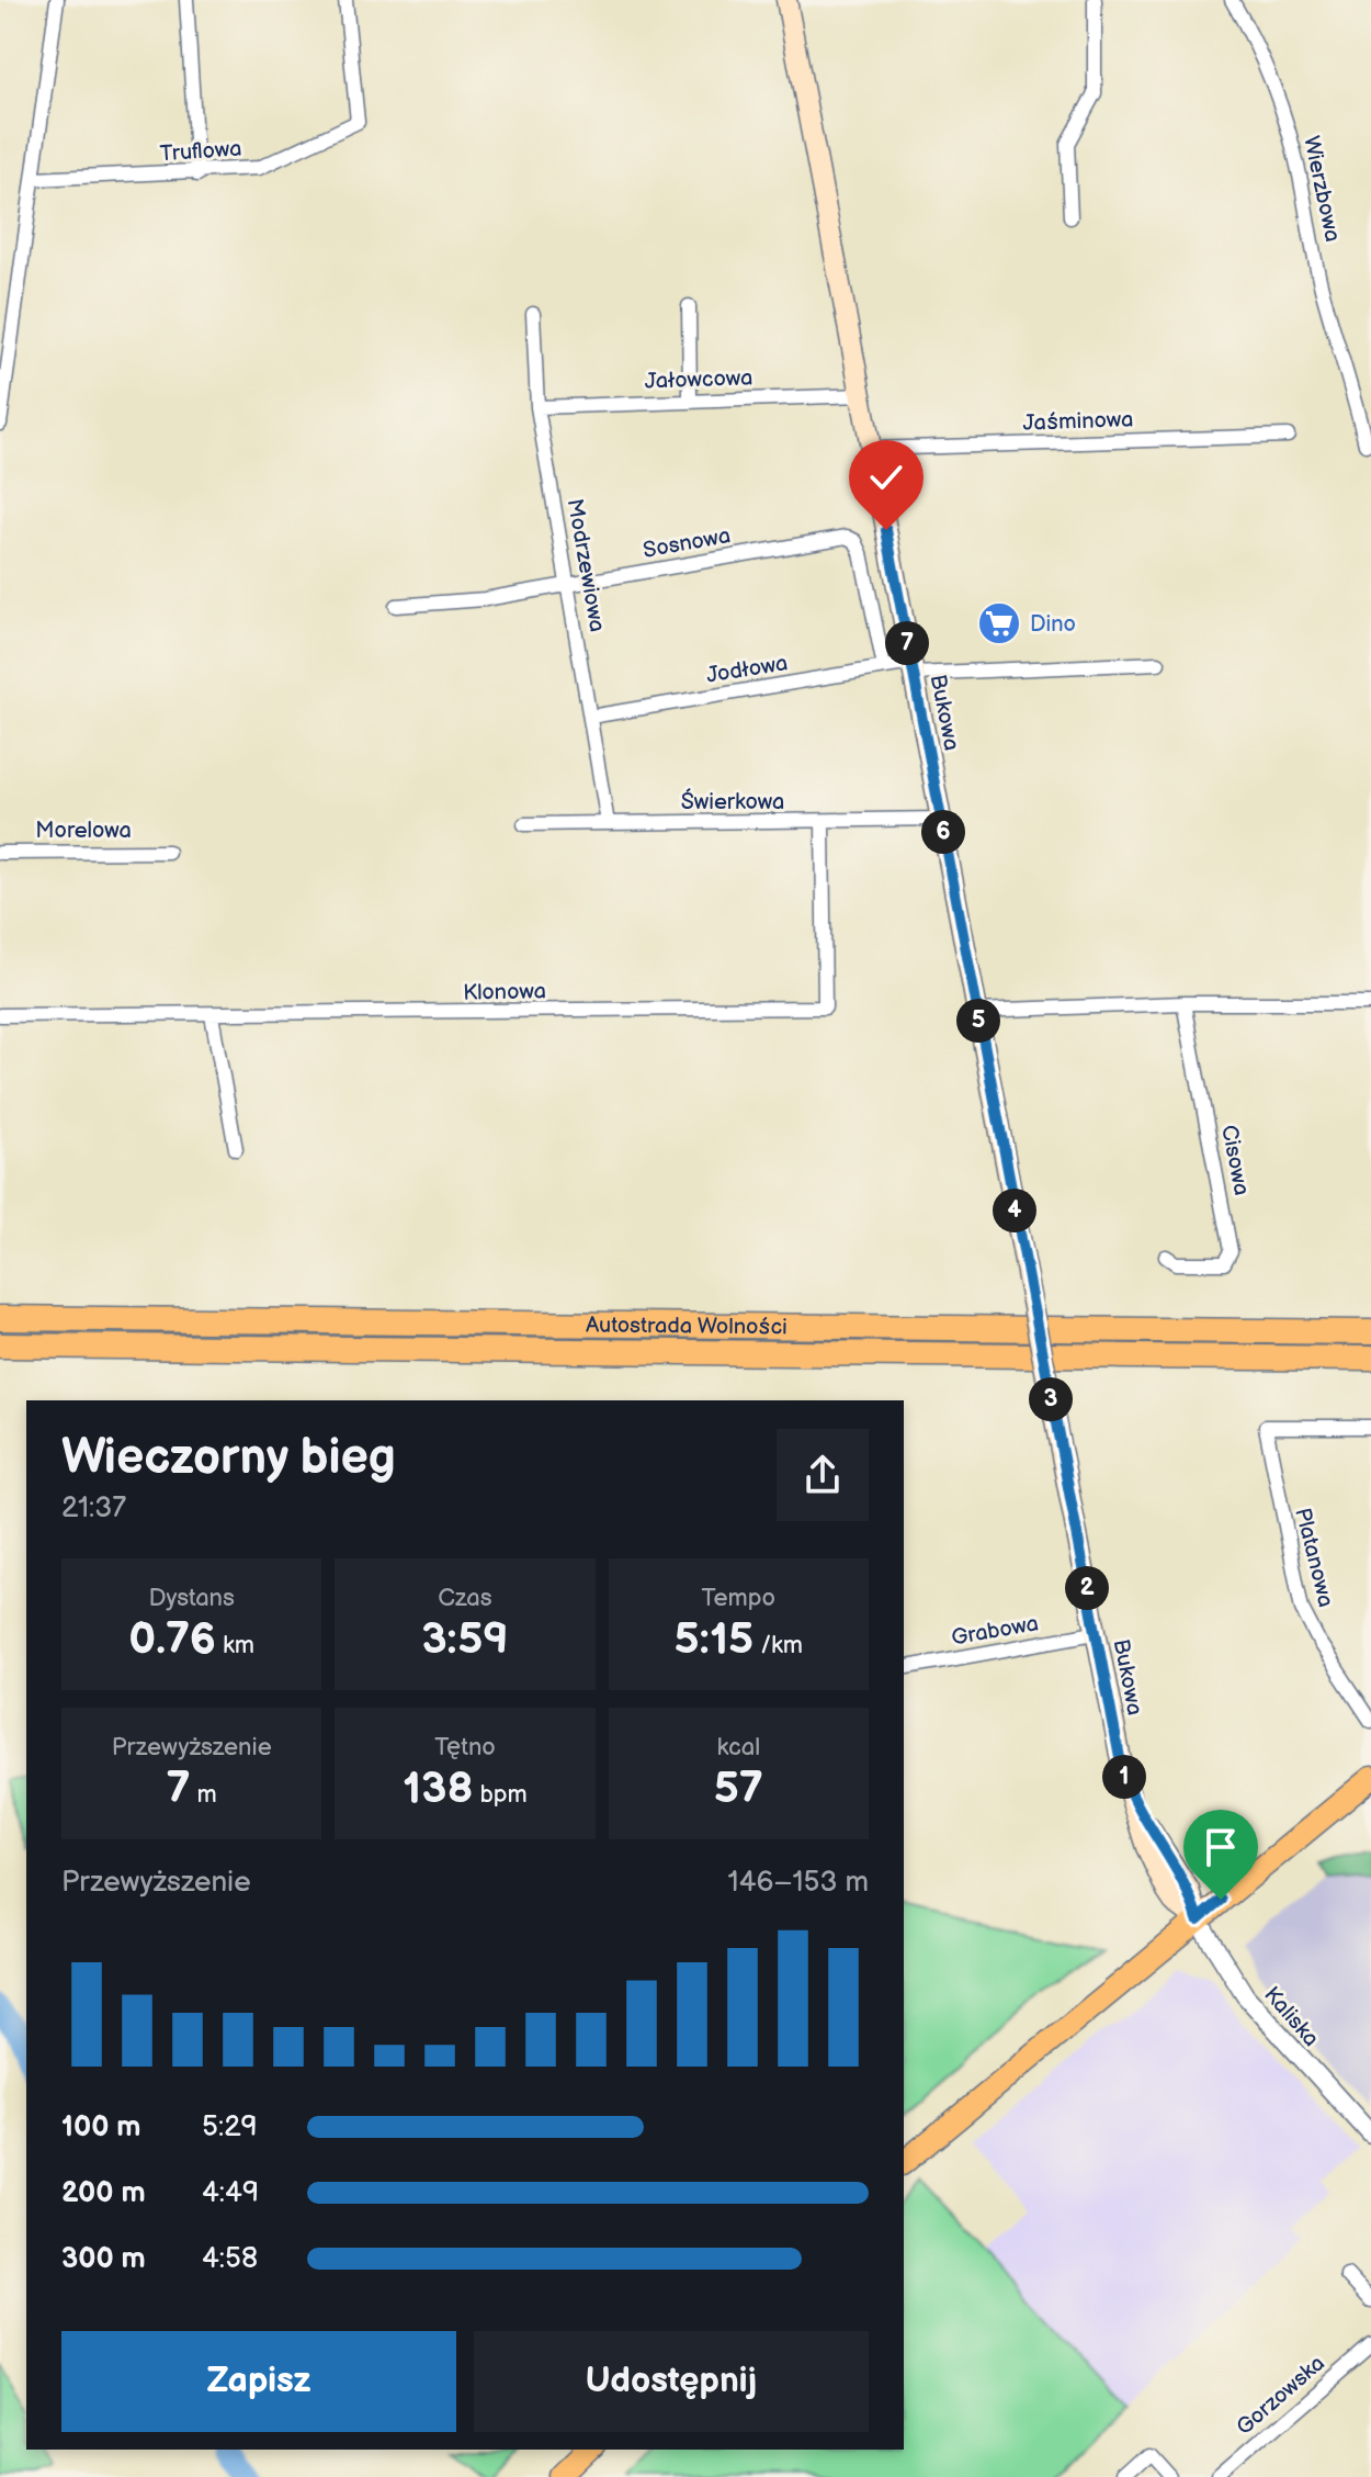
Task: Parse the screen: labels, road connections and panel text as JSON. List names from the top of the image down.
{
  "streets": {
    "highway": ["Autostrada Wolności"],
    "main road": ["Bukowa"],
    "street": [
      "Truflowa",
      "Wierzbowa",
      "Jałowcowa",
      "Jaśminowa",
      "Sosnowa",
      "Modrzewiowa",
      "Jodłowa",
      "Świerkowa",
      "Morelowa",
      "Klonowa",
      "Cisowa",
      "Platanowa",
      "Grabowa",
      "Kaliska",
      "Gorzowska"
    ]
  },
  "crossings": [
    ["Jałowcowa", "Modrzewiowa"],
    ["Jałowcowa", "Bukowa"],
    ["Jaśminowa", "Bukowa"],
    ["Sosnowa", "Modrzewiowa"],
    ["Sosnowa", "Jodłowa"],
    ["Modrzewiowa", "Jodłowa"],
    ["Modrzewiowa", "Świerkowa"],
    ["Jodłowa", "Bukowa"],
    ["Bukowa", "Świerkowa"],
    ["Bukowa", "Grabowa"],
    ["Bukowa", "Kaliska"],
    ["Świerkowa", "Klonowa"]
  ],
  "places": {
    "supermarket": ["Dino"]
  },
  "page": {
    "pins": [
      "7",
      "6",
      "5",
      "4",
      "3",
      "2",
      "1"
    ],
    "heading": ["Wieczorny bieg", "21:37"],
    "stats": [
      ["Dystans", "0.76 km"],
      ["Czas", "3:59"],
      ["Tempo", "5:15 /km"],
      ["Przewyższenie", "7 m"],
      ["Tętno", "138 bpm"],
      ["kcal", "57"]
    ],
    "chart": ["Przewyższenie", "146–153 m"],
    "list": [
      {
        "name": "100 m",
        "note": "5:29"
      },
      {
        "name": "200 m",
        "note": "4:49"
      },
      {
        "name": "300 m",
        "note": "4:58"
      }
    ],
    "buttons": ["Zapisz", "Udostępnij"]
  }
}
